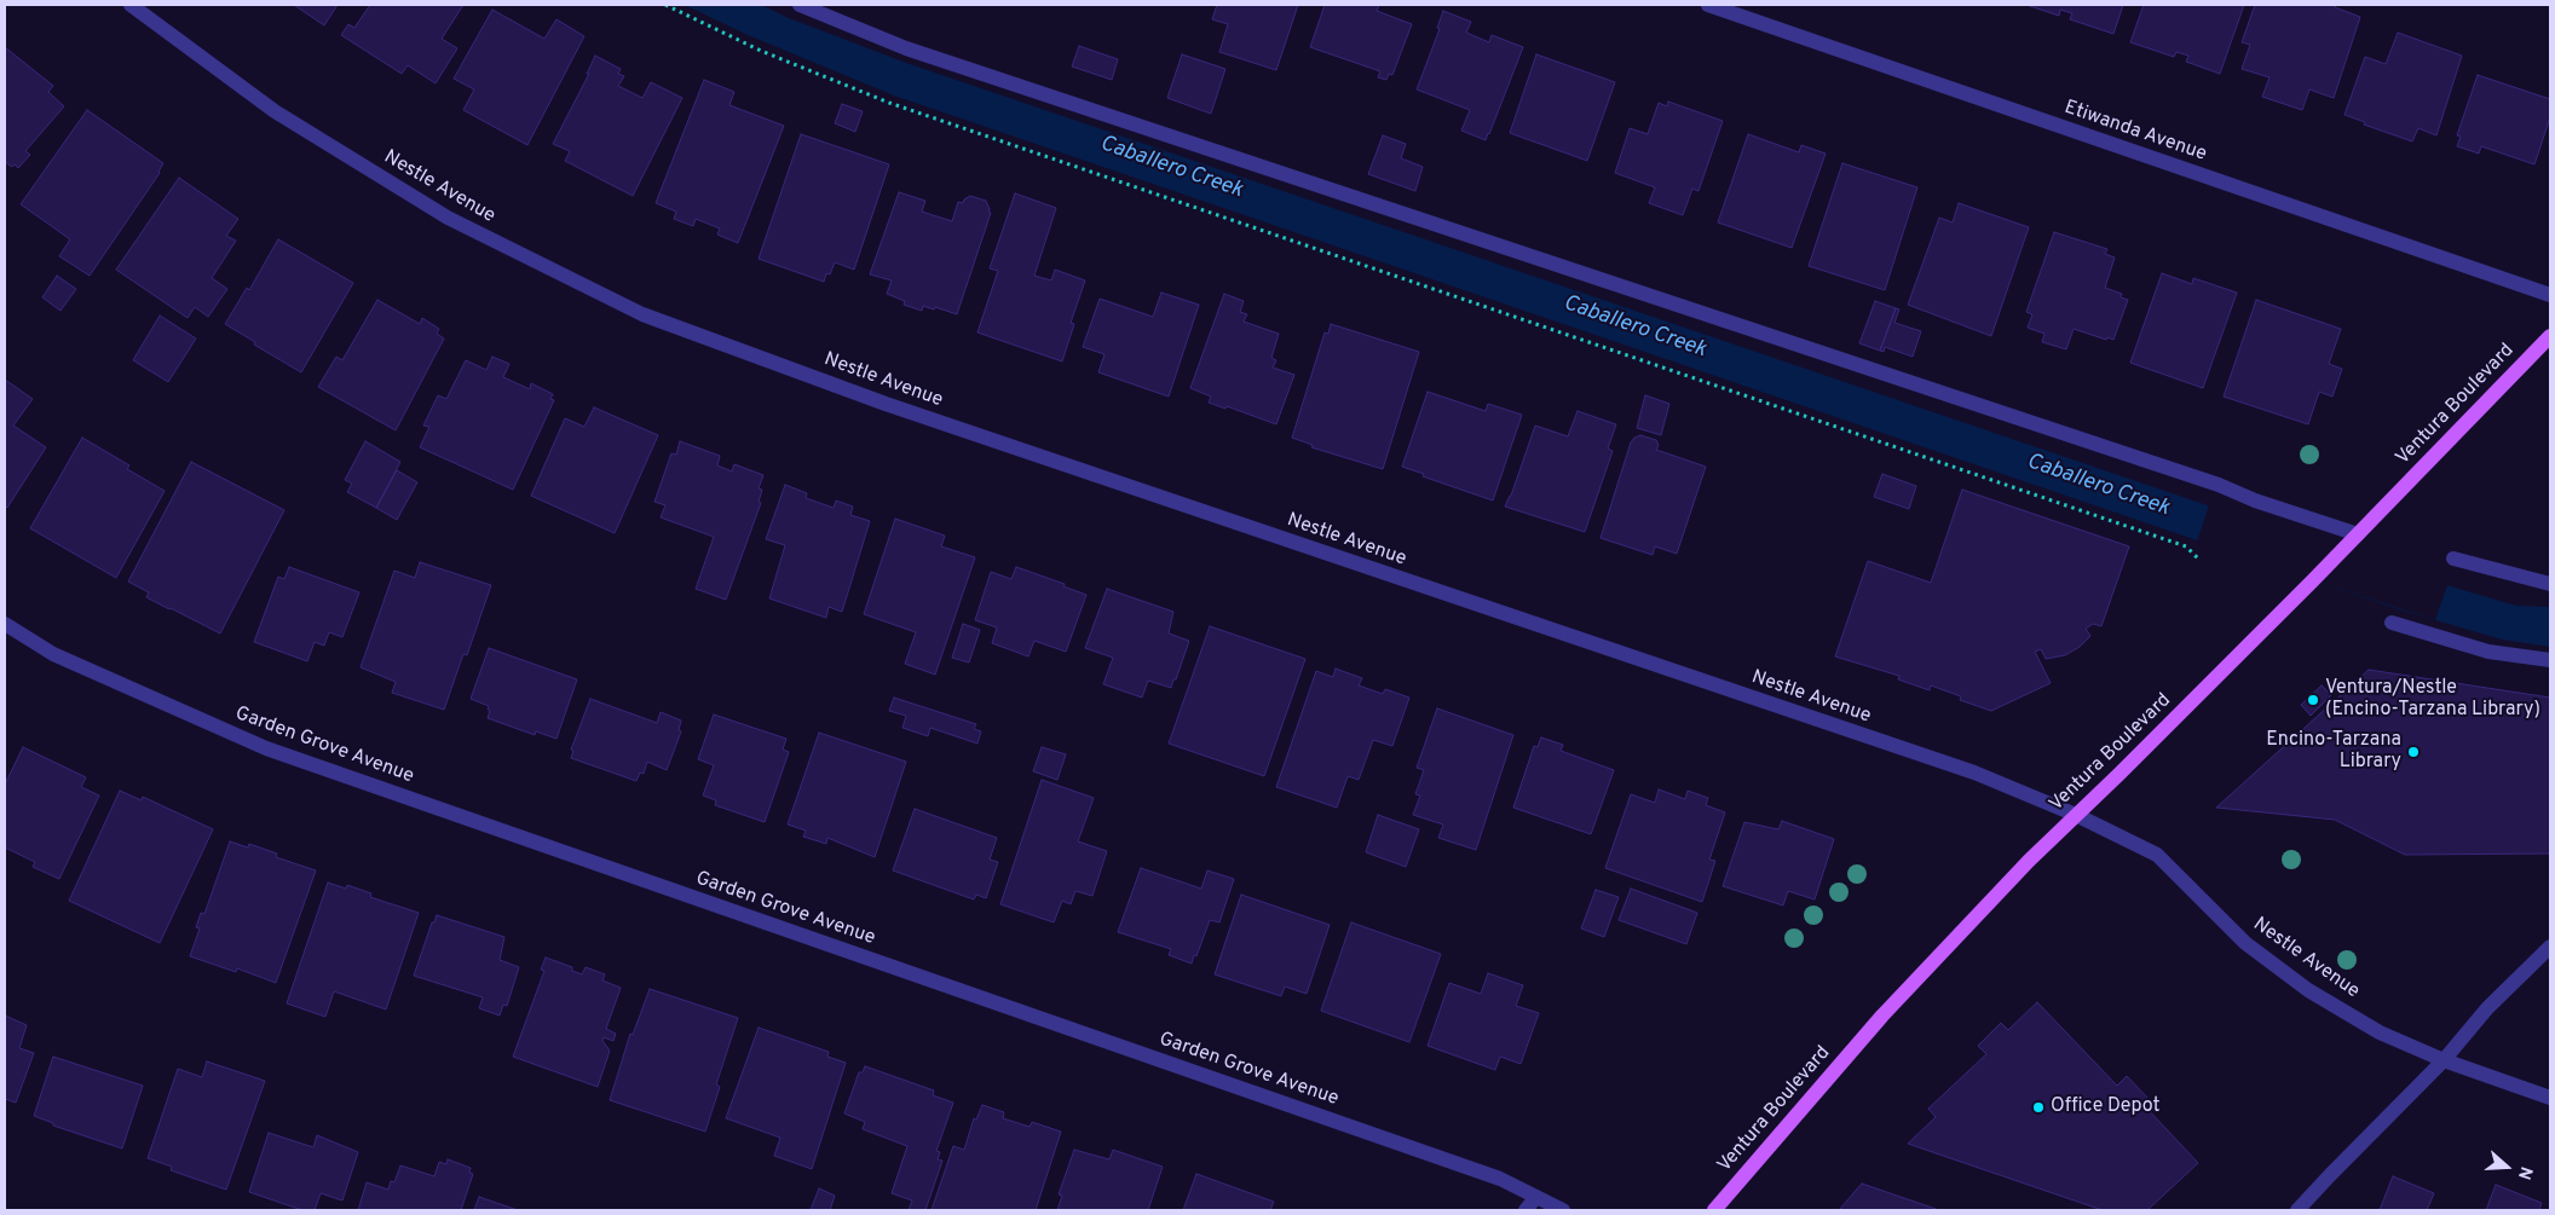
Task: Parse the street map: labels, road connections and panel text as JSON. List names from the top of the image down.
{
  "streets": {
    "main road": ["Ventura Boulevard"],
    "street": ["Etiwanda Avenue", "Nestle Avenue", "Garden Grove Avenue"]
  },
  "crossings": [
    ["Nestle Avenue", "Ventura Boulevard"]
  ],
  "water": ["Caballero Creek"],
  "places": ["Ventura/Nestle (Encino-Tarzana Library)", "Encino-Tarzana Library", "Office Depot"],
  "north": "right"
}
